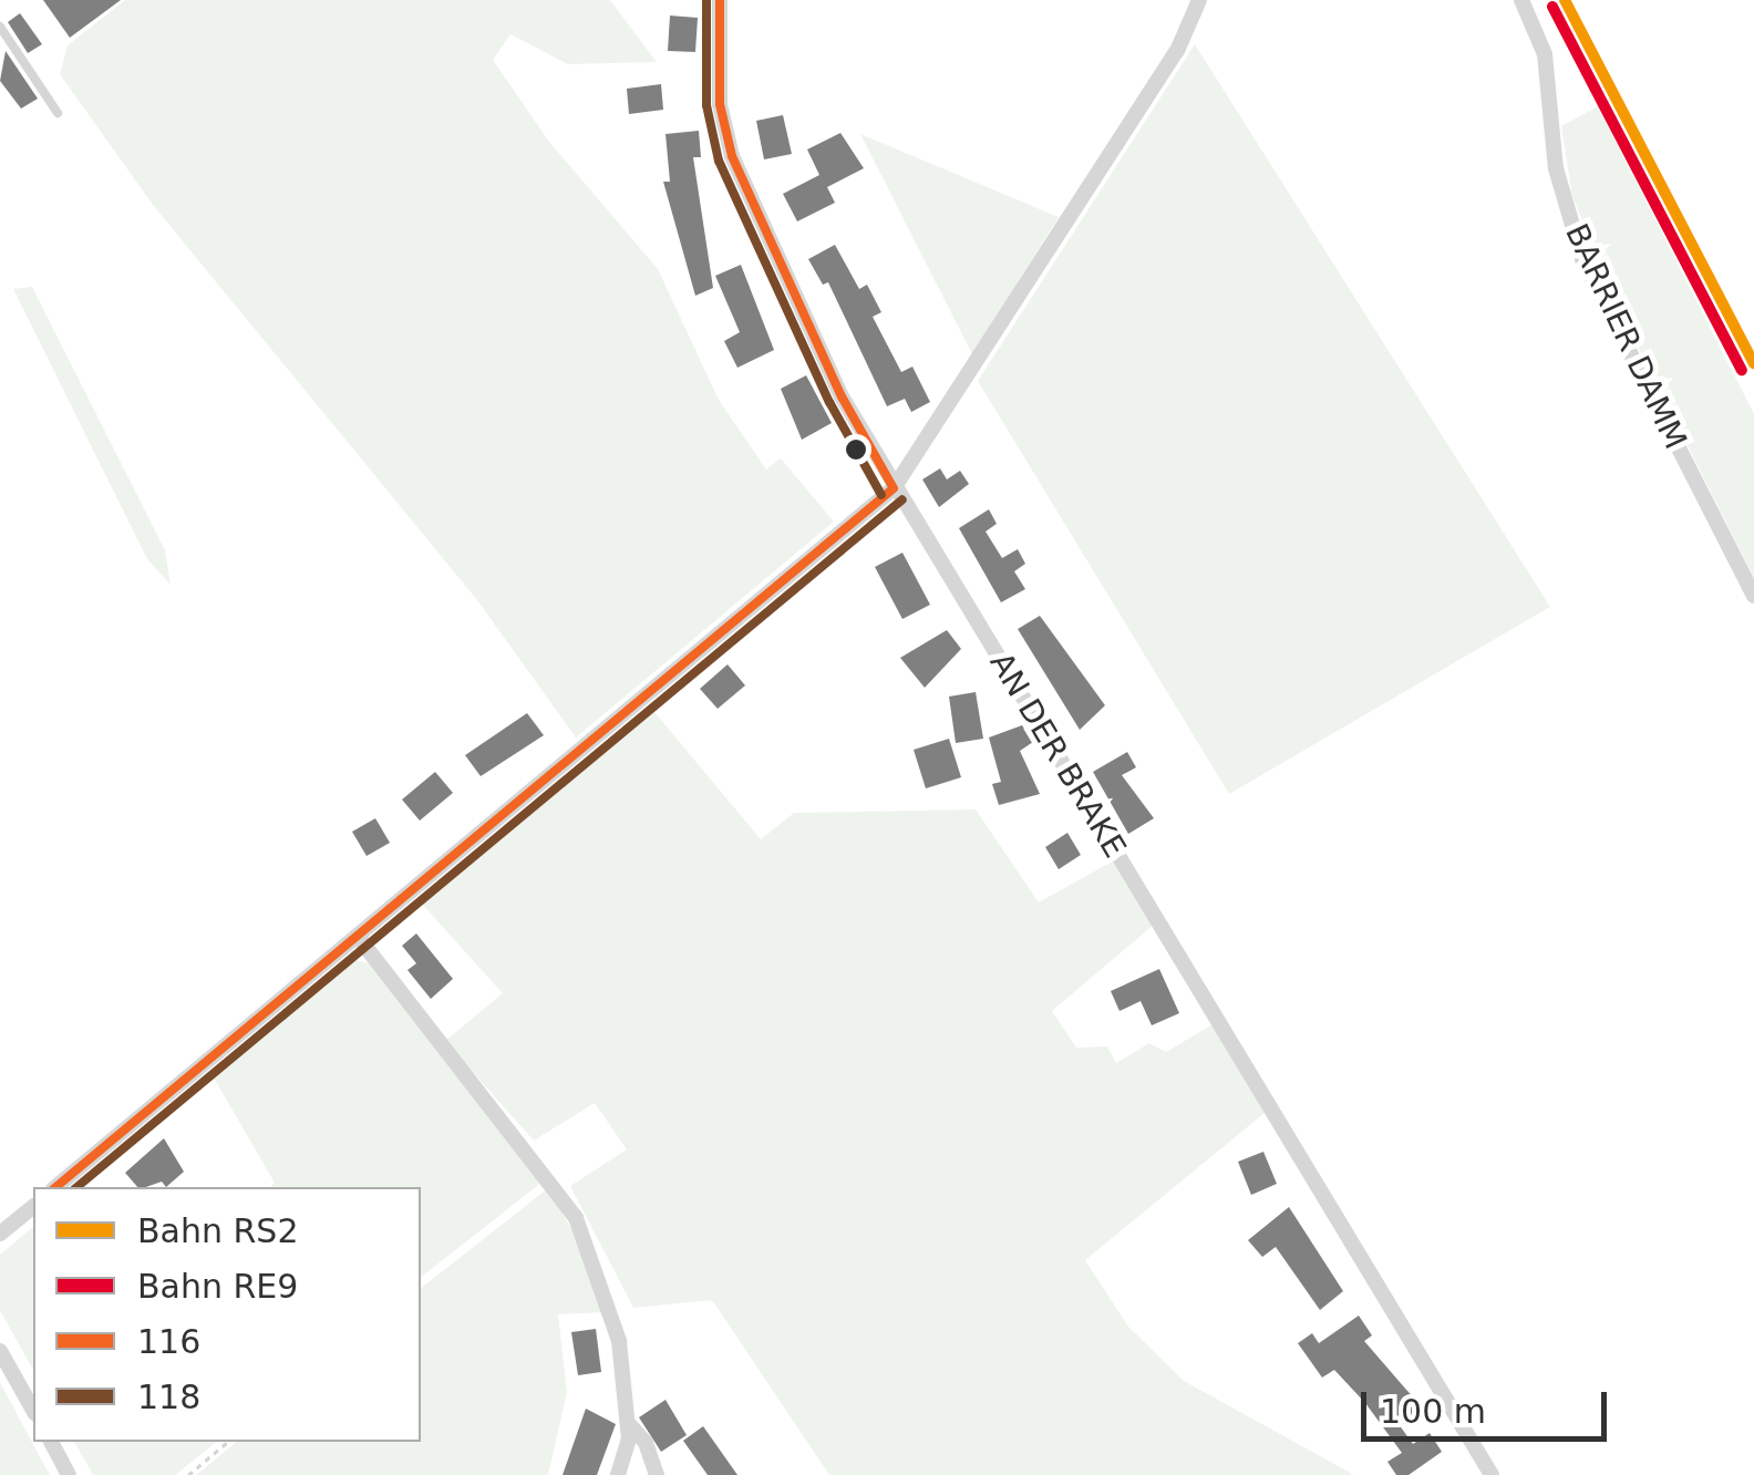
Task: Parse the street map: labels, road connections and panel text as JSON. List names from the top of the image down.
{
  "streets": {
    "street": ["BARRIER DAMM", "AN DER BRAKE"]
  },
  "lines": [
    "rail line RS2",
    "transit line 116",
    "transit line 118",
    "rail line RE9"
  ],
  "legend": [
    "Bahn RS2",
    "Bahn RE9",
    "116",
    "118"
  ],
  "scale_bar": "100 m"
}
